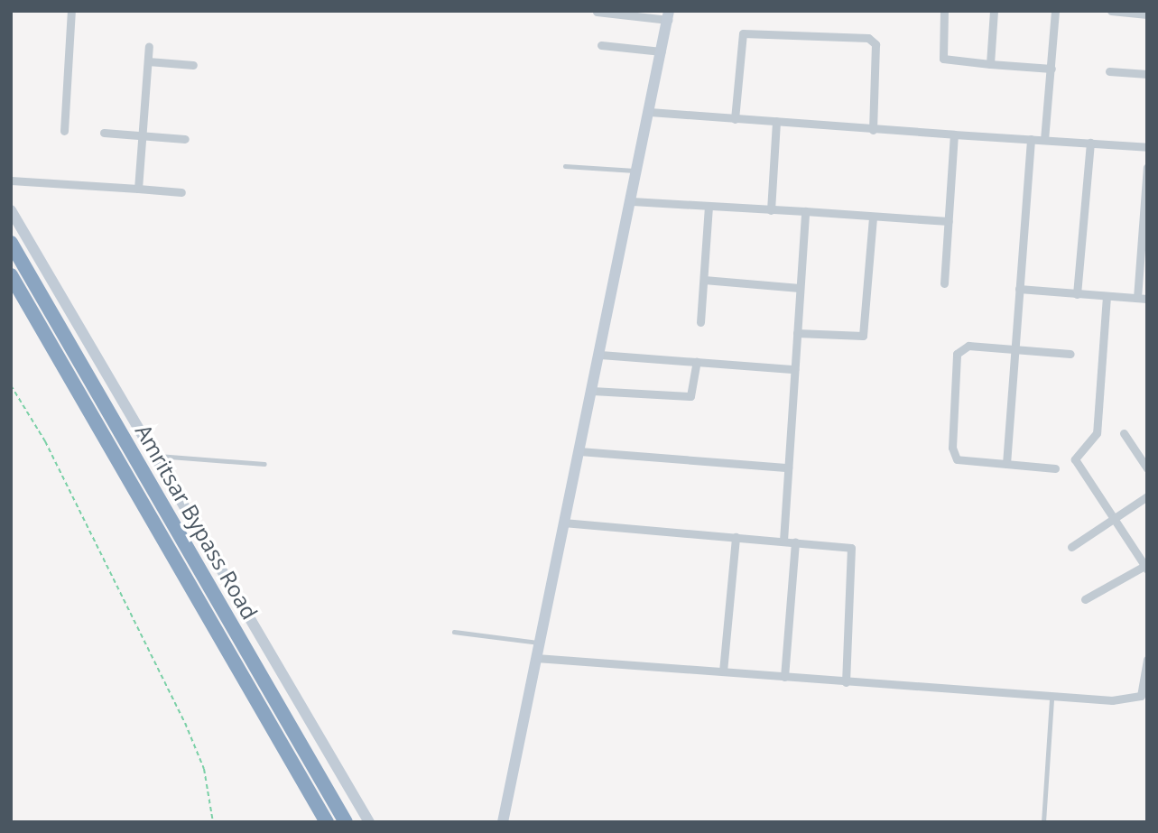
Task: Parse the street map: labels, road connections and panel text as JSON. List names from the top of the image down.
{
  "streets": {
    "highway": ["Amritsar Bypass Road"]
  }
}
